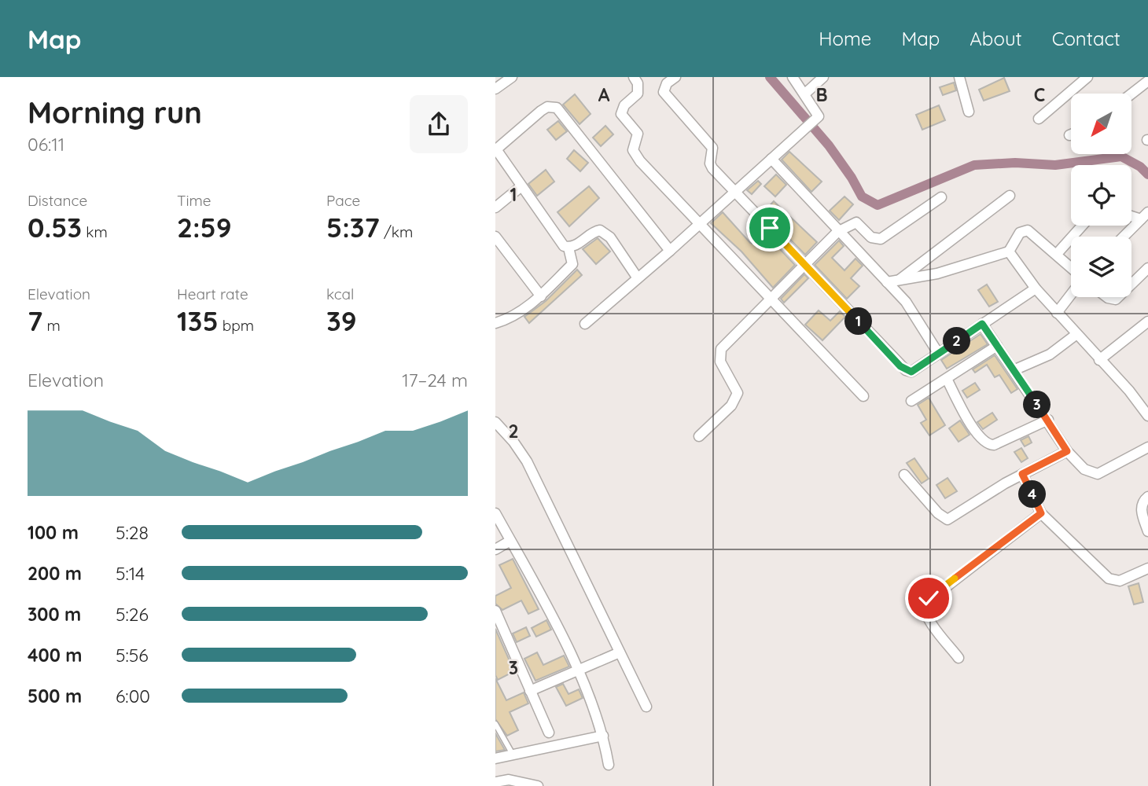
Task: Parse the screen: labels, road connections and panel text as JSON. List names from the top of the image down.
{
  "north": "bottom left",
  "page": {
    "header": "Map",
    "nav": [
      "Home",
      "Map",
      "About",
      "Contact"
    ],
    "heading": ["Morning run", "06:11"],
    "stats": [
      ["Distance", "0.53 km"],
      ["Time", "2:59"],
      ["Pace", "5:37 /km"],
      ["Elevation", "7 m"],
      ["Heart rate", "135 bpm"],
      ["kcal", "39"]
    ],
    "pins": [
      "1",
      "2",
      "3",
      "4"
    ],
    "chart": ["Elevation", "17–24 m"],
    "list": [
      {
        "name": "100 m",
        "note": "5:28"
      },
      {
        "name": "200 m",
        "note": "5:14"
      },
      {
        "name": "300 m",
        "note": "5:26"
      },
      {
        "name": "400 m",
        "note": "5:56"
      },
      {
        "name": "500 m",
        "note": "6:00"
      }
    ]
  },
  "grid": {
    "columns": ["A", "B", "C"],
    "rows": ["1", "2", "3"]
  }
}
